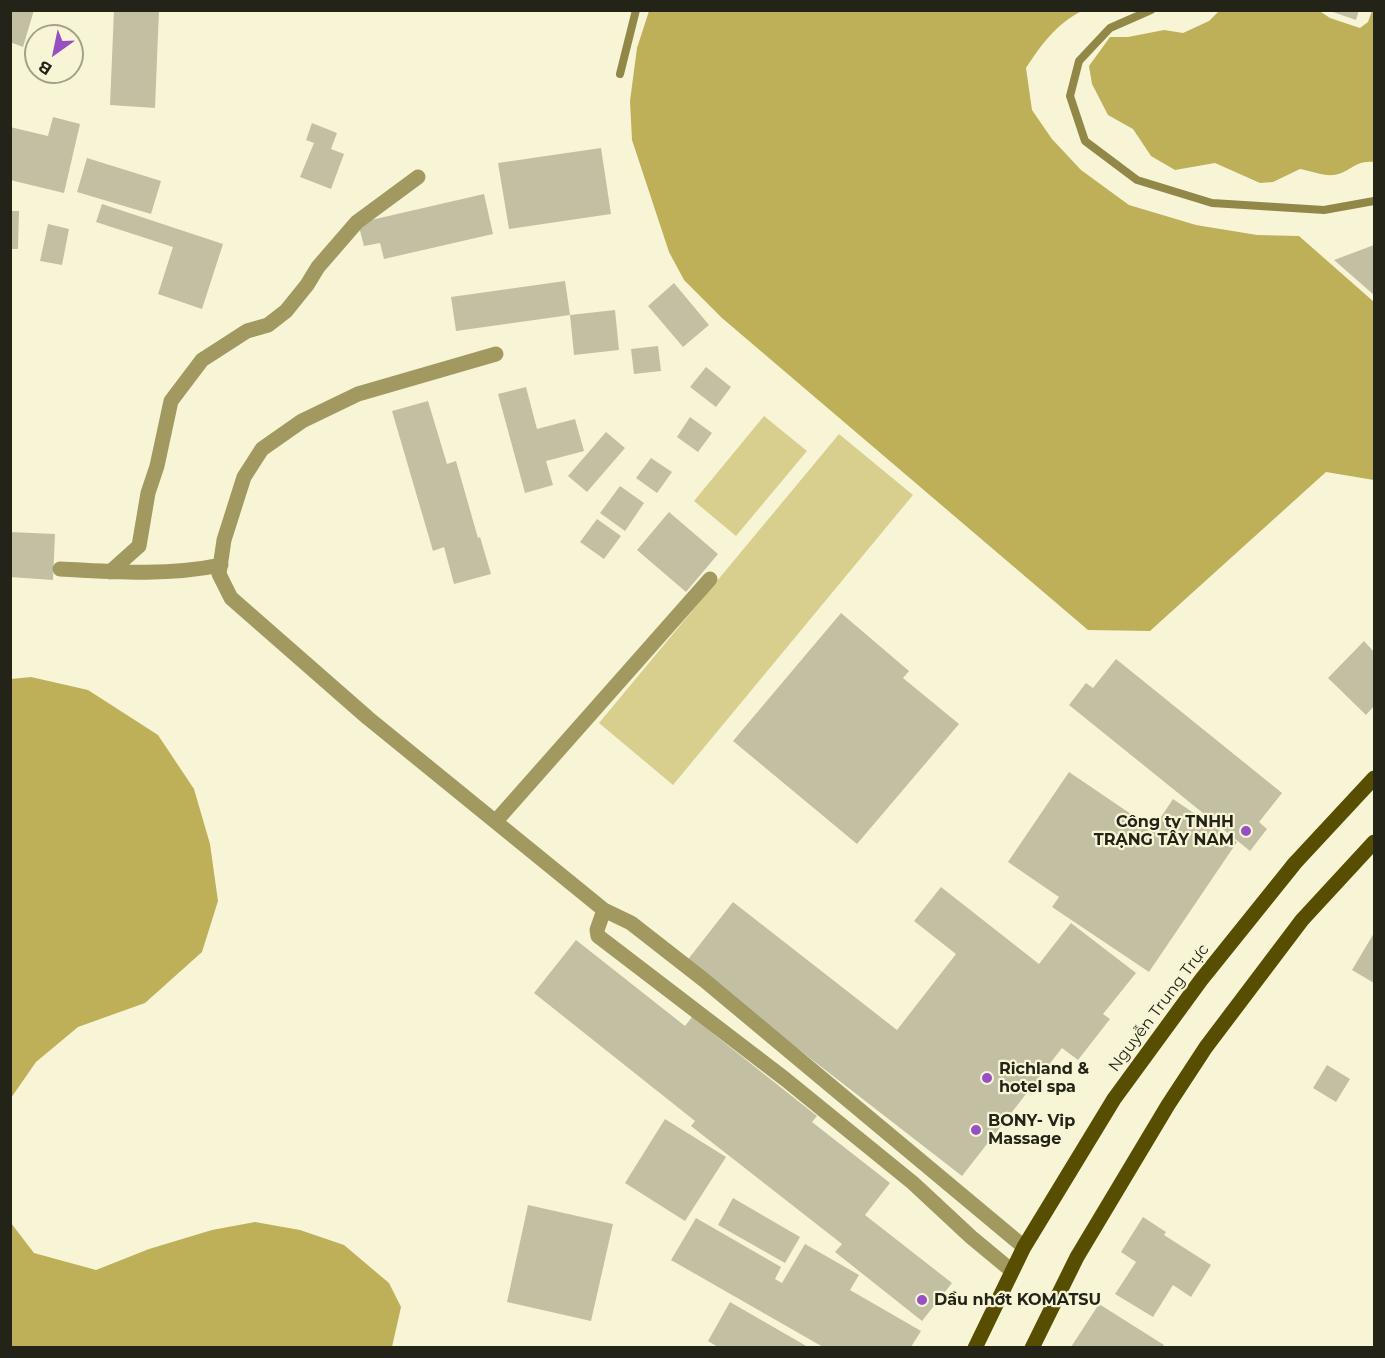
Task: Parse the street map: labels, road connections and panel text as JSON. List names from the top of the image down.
{
  "streets": {
    "main road": ["Nguyễn Trung Trực"]
  },
  "places": [
    "Công ty TNHH TRẠNG TÂY NAM",
    "Richland & hotel spa",
    "BONY- Vip Massage",
    "Dầu nhớt KOMATSU"
  ],
  "north": "bottom left"
}
